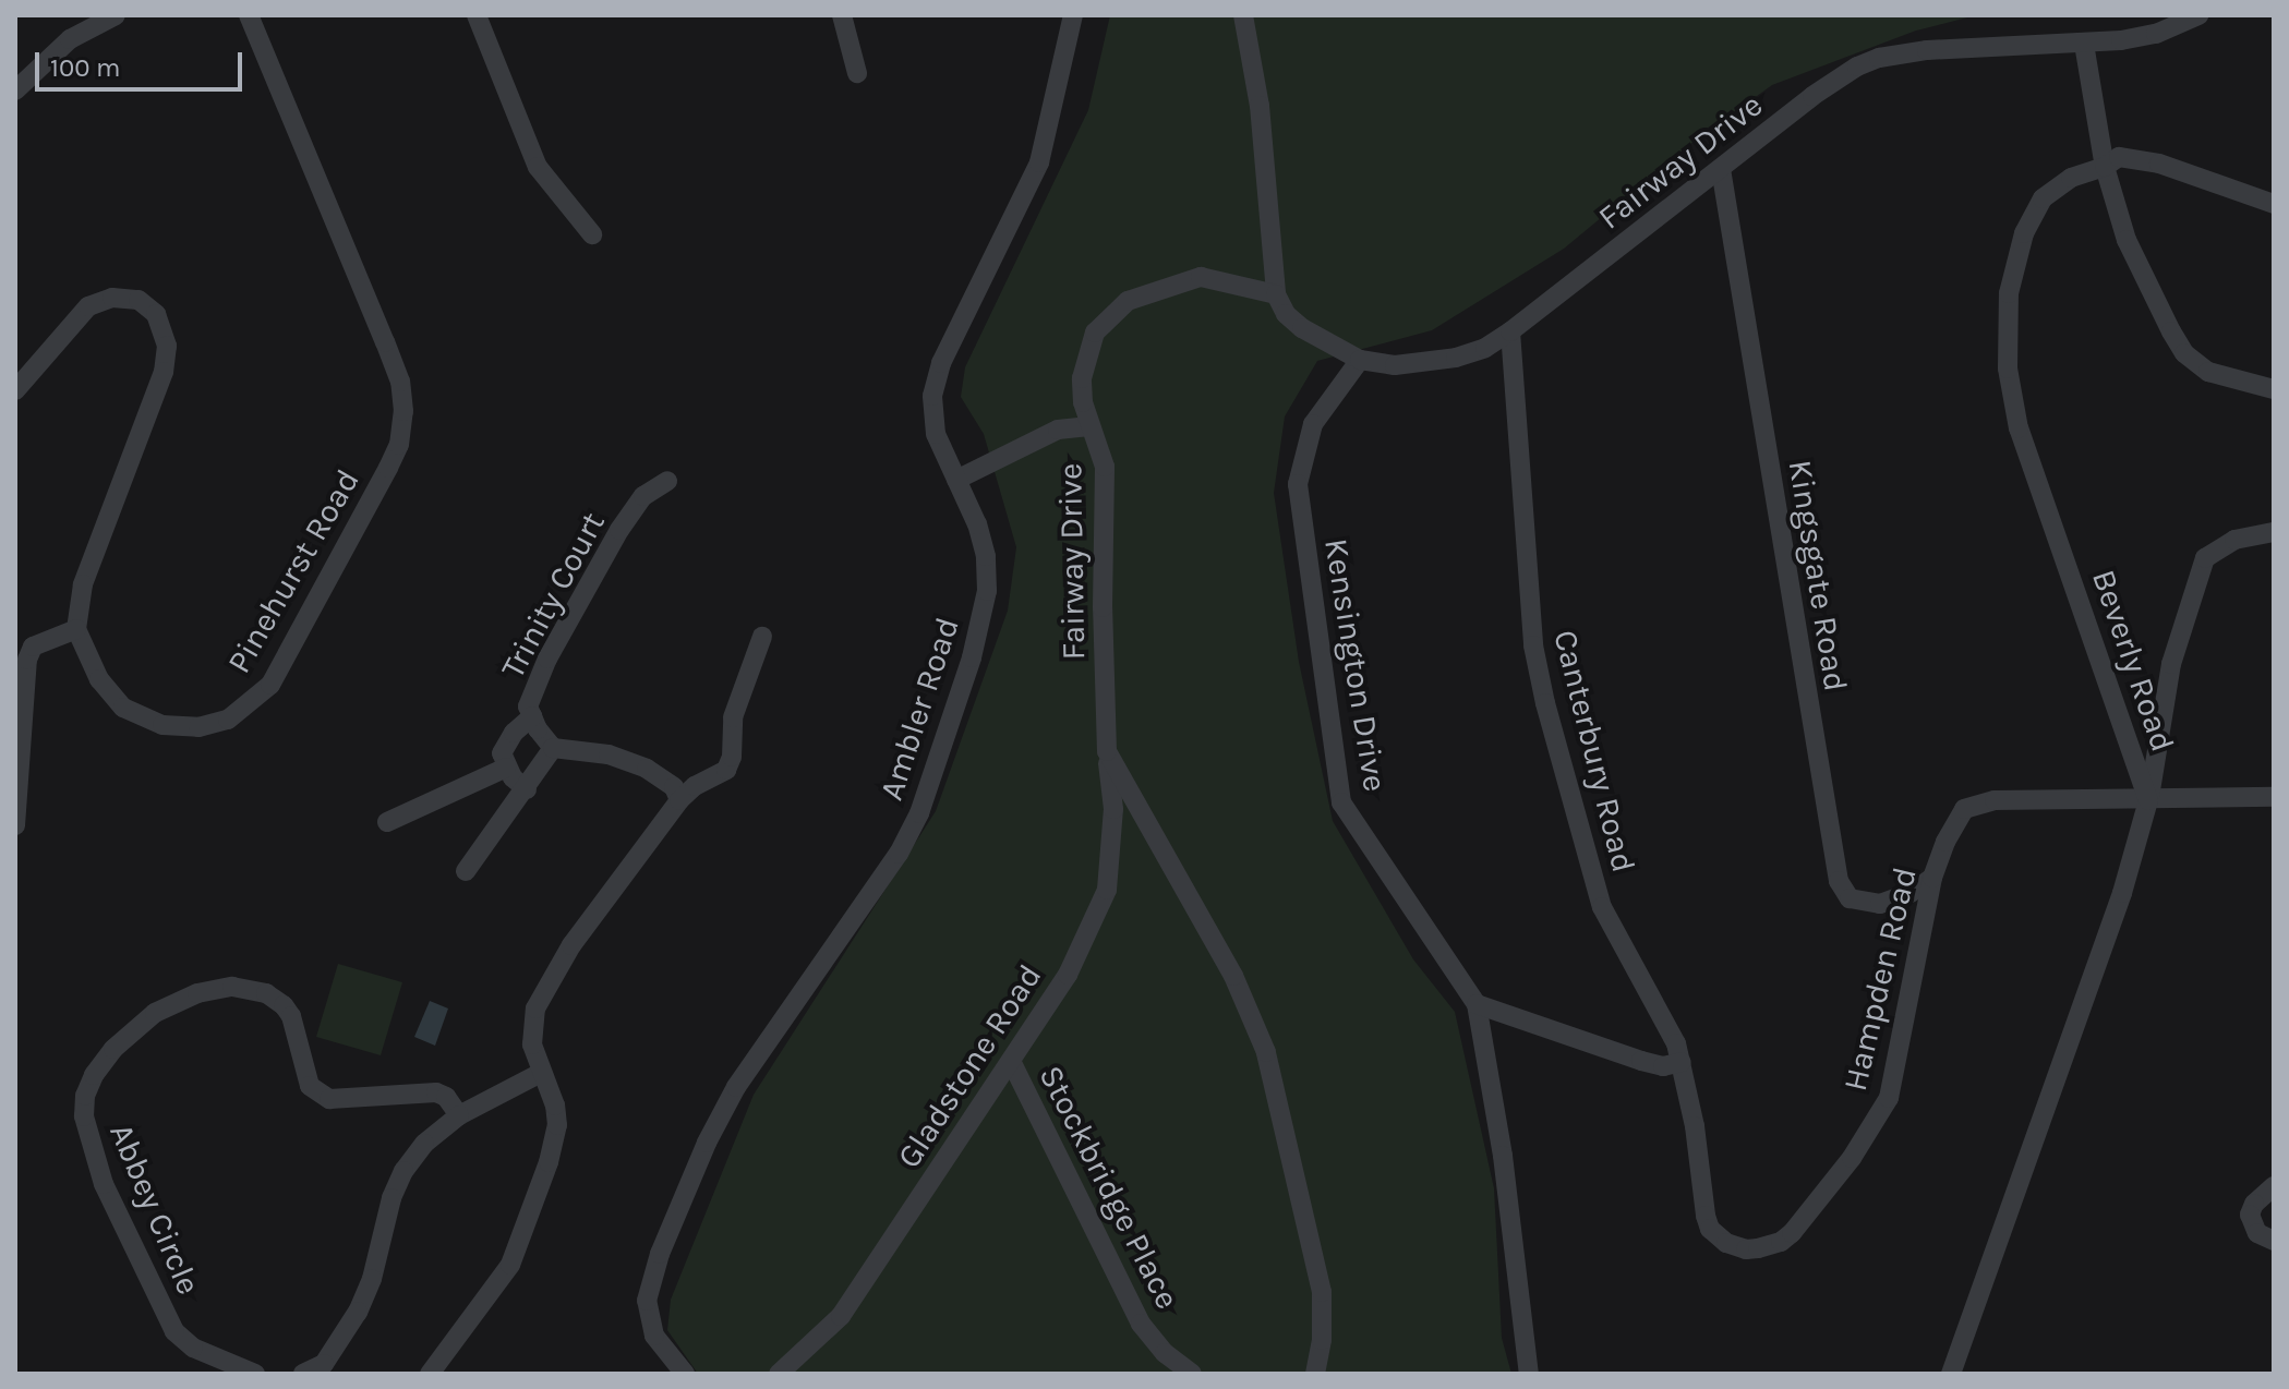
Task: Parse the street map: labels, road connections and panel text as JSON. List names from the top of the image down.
{
  "streets": {
    "street": [
      "Fairway Drive",
      "Pinehurst Road",
      "Kingsgate Road",
      "Trinity Court",
      "Beverly Road",
      "Kensington Drive",
      "Ambler Road",
      "Canterbury Road",
      "Hampden Road",
      "Gladstone Road",
      "Stockbridge Place",
      "Abbey Circle"
    ]
  },
  "crossings": [
    ["Fairway Drive", "Kingsgate Road"],
    ["Fairway Drive", "Kensington Drive"],
    ["Fairway Drive", "Canterbury Road"],
    ["Fairway Drive", "Gladstone Road"],
    ["Kingsgate Road", "Hampden Road"],
    ["Beverly Road", "Hampden Road"],
    ["Canterbury Road", "Hampden Road"],
    ["Gladstone Road", "Stockbridge Place"]
  ],
  "scale_bar": "100 m"
}
